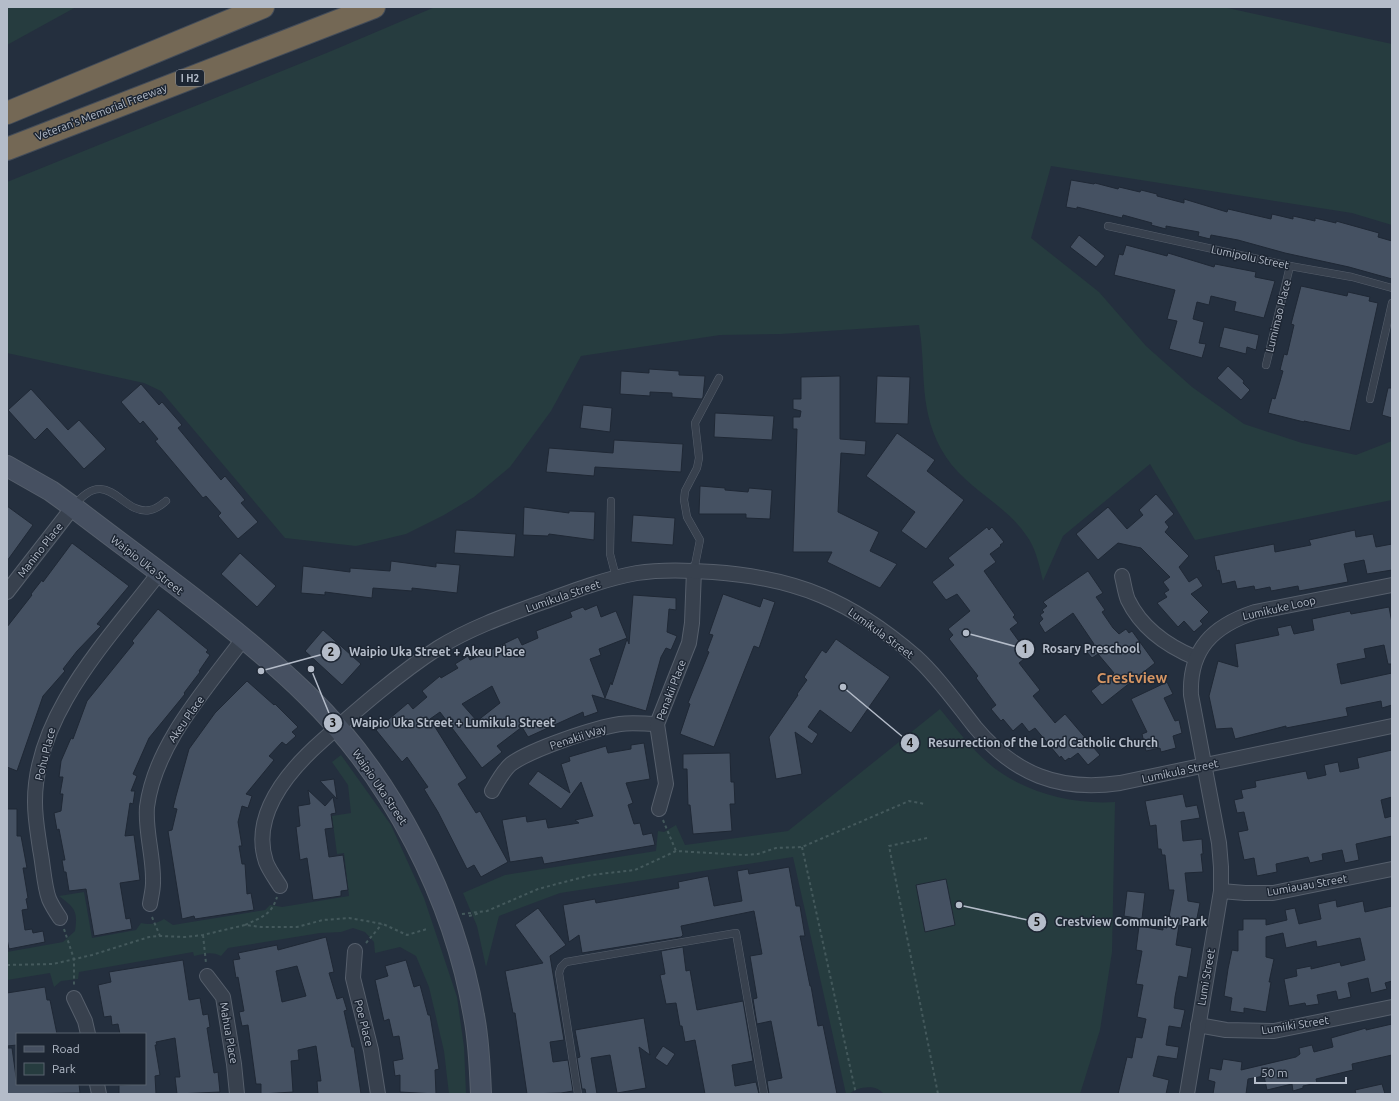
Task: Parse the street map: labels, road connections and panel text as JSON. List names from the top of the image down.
{
  "streets": {
    "highway": ["I H2", "Veteran's Memorial Freeway"],
    "street": [
      "Manino Place",
      "Waipio Uka Street",
      "Lumikula Street",
      "Lumikuke Loop",
      "Penakii Place",
      "Akeu Place",
      "Penakii Way",
      "Pohu Place",
      "Lumiauau Street",
      "Lumi Street",
      "Poe Place",
      "Lumiiki Street",
      "Mahua Place"
    ],
    "lane": ["Lumipolu Street", "Lumimao Place"]
  },
  "crossings": [
    ["Lumipolu Street", "Lumimao Place"],
    ["Manino Place", "Waipio Uka Street"],
    ["Waipio Uka Street", "Lumikula Street"],
    ["Waipio Uka Street", "Akeu Place"],
    ["Waipio Uka Street", "Pohu Place"],
    ["Lumikula Street", "Lumikuke Loop"],
    ["Lumikula Street", "Penakii Place"],
    ["Lumikula Street", "Lumi Street"],
    ["Lumikuke Loop", "Lumi Street"],
    ["Penakii Place", "Penakii Way"],
    ["Lumiauau Street", "Lumi Street"],
    ["Lumi Street", "Lumiiki Street"]
  ],
  "districts": ["Crestview"],
  "places": [
    "Rosary Preschool",
    "Waipio Uka Street + Lumikula Street",
    "Waipio Uka Street + Akeu Place",
    "Resurrection of the Lord Catholic Church",
    "Crestview Community Park"
  ],
  "legend": ["Road", "Park"],
  "scale_bar": "50 m"
}
